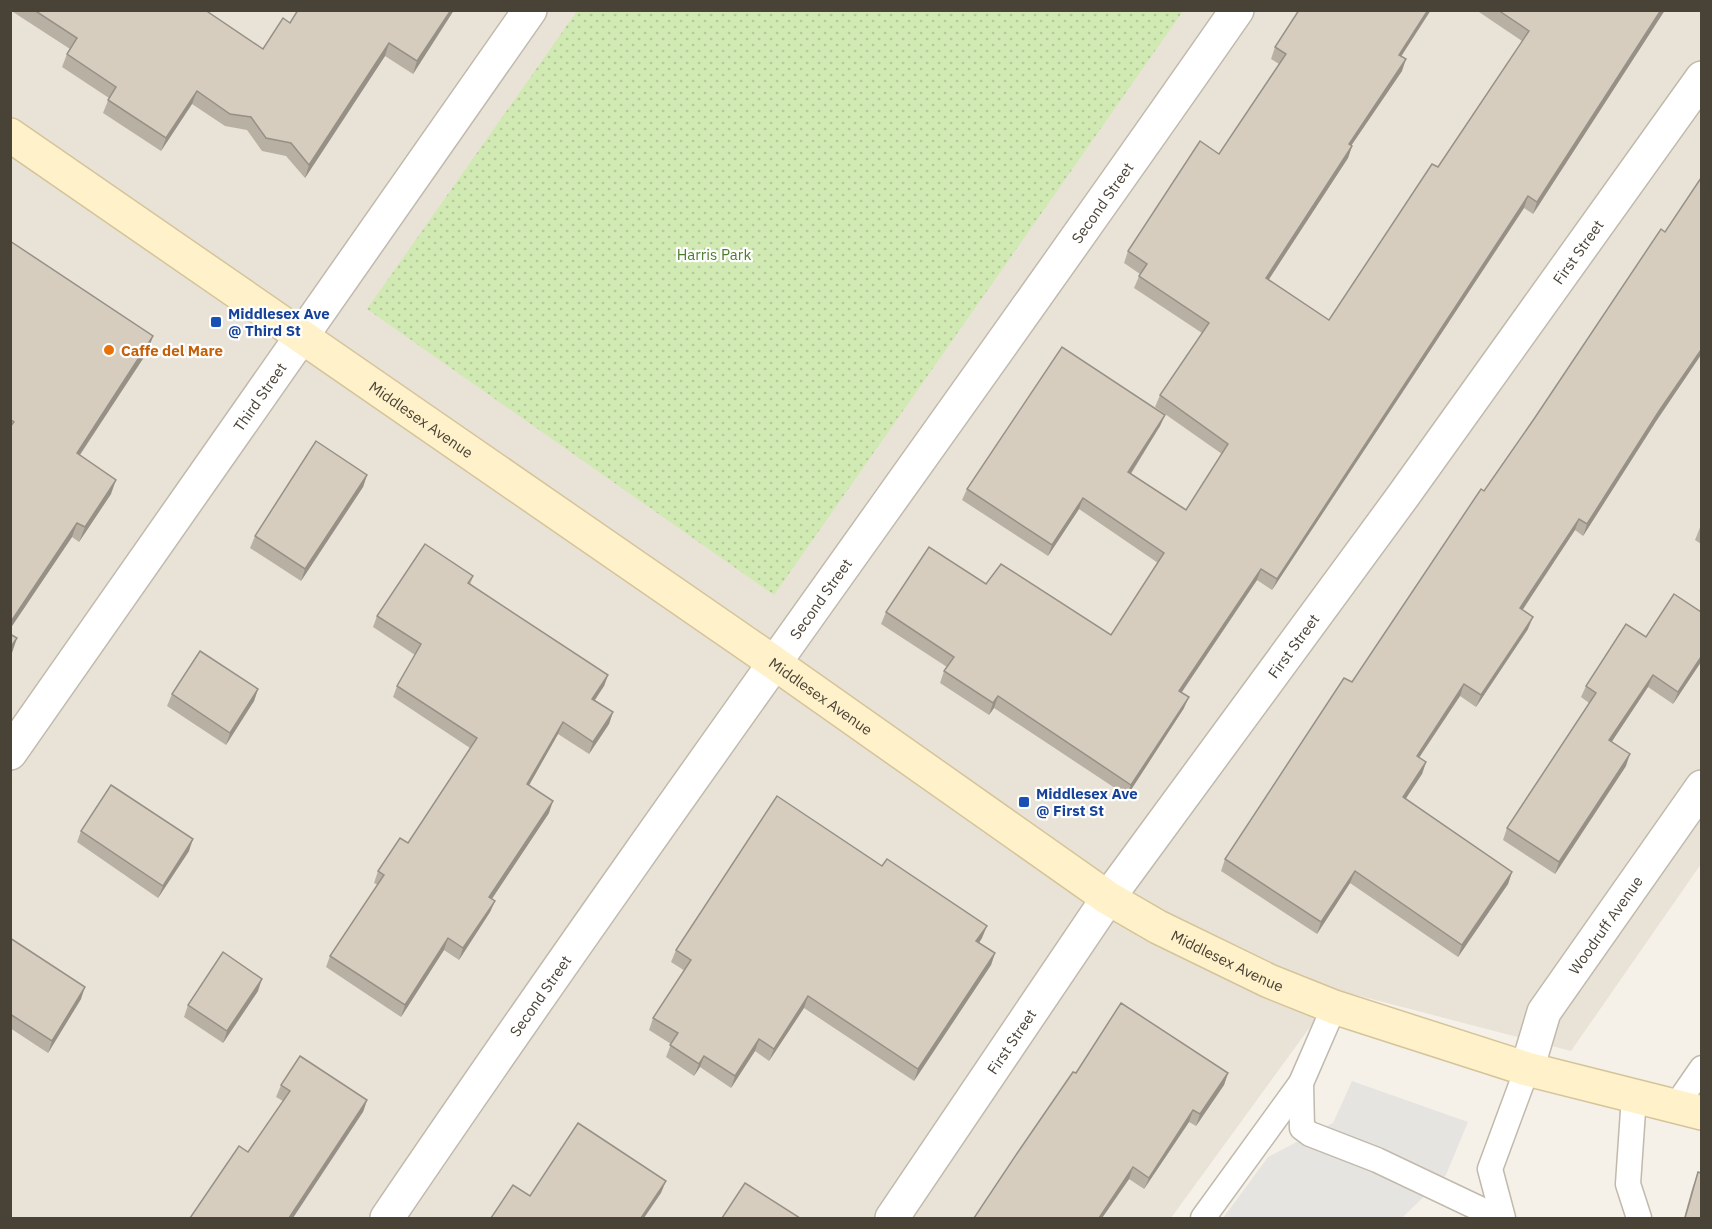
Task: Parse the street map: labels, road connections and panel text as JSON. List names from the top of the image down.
{
  "streets": {
    "main road": ["Middlesex Avenue"],
    "street": [
      "Second Street",
      "First Street",
      "Third Street",
      "Woodruff Avenue"
    ]
  },
  "crossings": [
    ["Second Street", "Middlesex Avenue"],
    ["First Street", "Middlesex Avenue"],
    ["Third Street", "Middlesex Avenue"],
    ["Middlesex Avenue", "Woodruff Avenue"]
  ],
  "parks": ["Harris Park"],
  "places": {
    "transit": ["Middlesex Ave @ Third St", "Middlesex Ave @ First St"],
    "other": ["Caffe del Mare"]
  }
}
